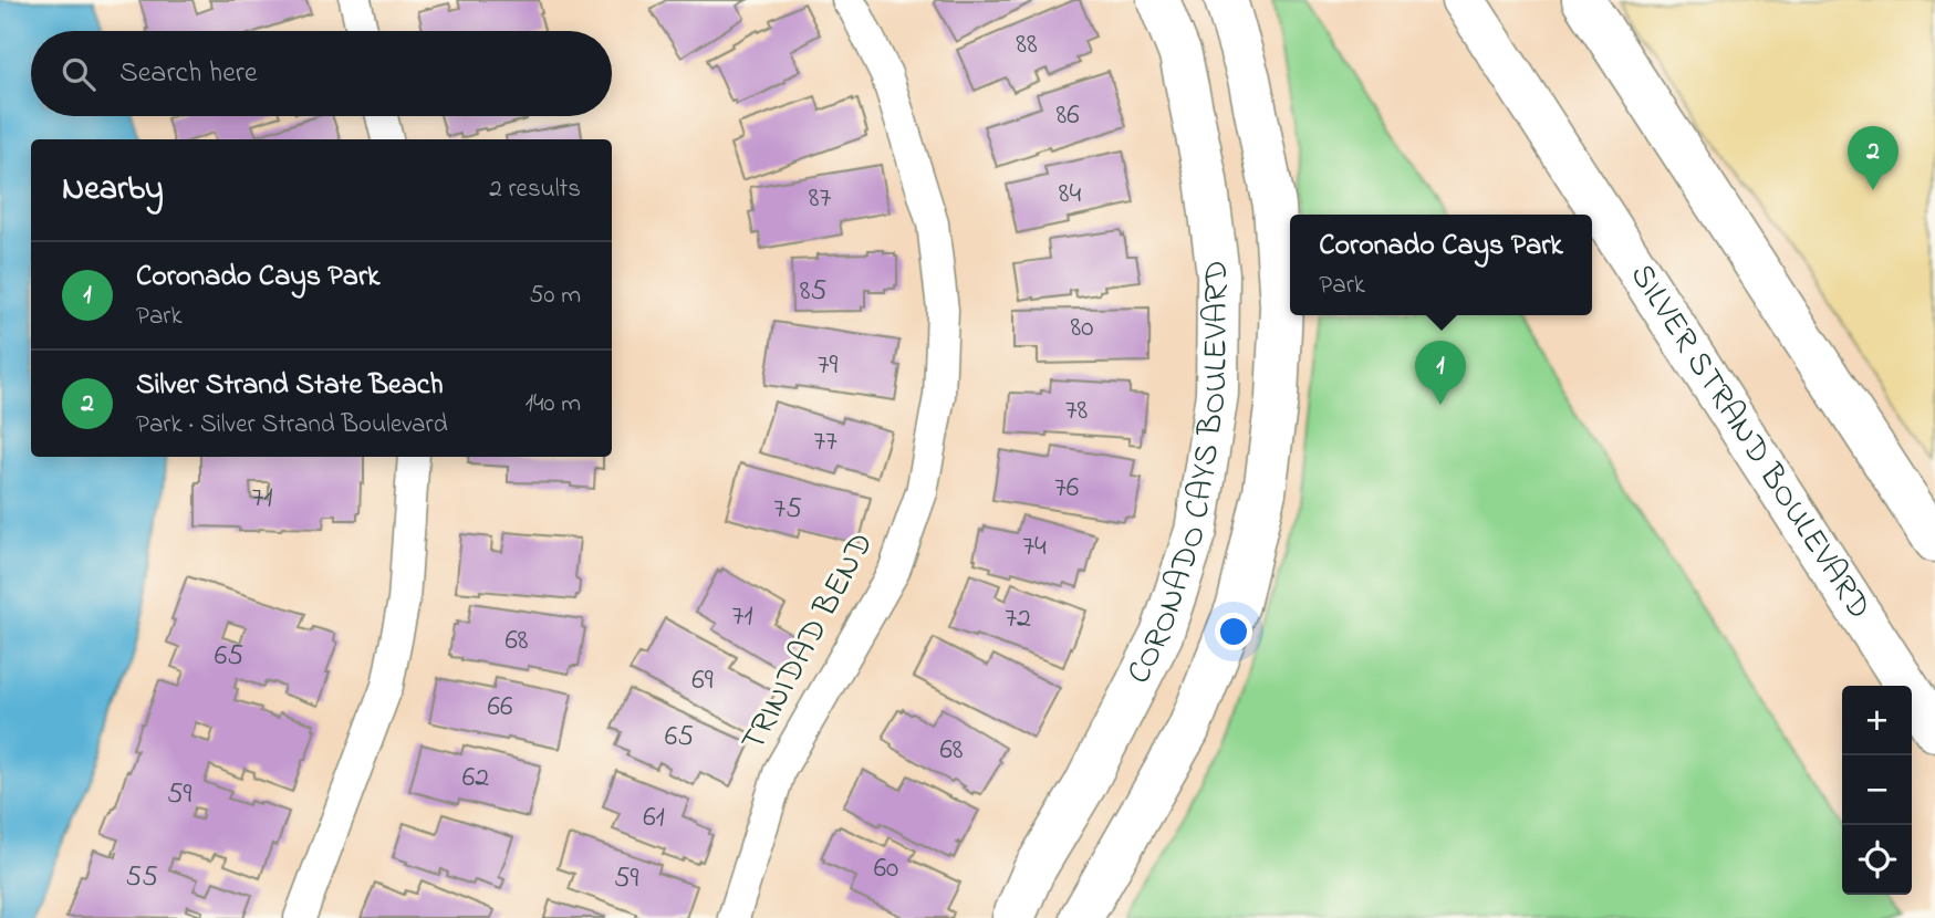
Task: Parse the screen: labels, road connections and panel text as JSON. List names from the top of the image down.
{
  "streets": {
    "main road": ["SILVER STRAND BOULEVARD", "CORONADO CAYS BOULEVARD"],
    "street": ["TRINIDAD BEND"]
  },
  "house_numbers": [
    "88",
    "86",
    "84",
    "87",
    "85",
    "80",
    "79",
    "78",
    "77",
    "76",
    "71",
    "75",
    "74",
    "71",
    "72",
    "68",
    "65",
    "69",
    "66",
    "65",
    "68",
    "62",
    "59",
    "61",
    "60",
    "55",
    "59"
  ],
  "page": {
    "search": "Search here",
    "pins": ["2", "1"],
    "heading": ["Nearby", "2 results"],
    "popup": ["Coronado Cays Park", "Park"],
    "list": [
      {
        "mark": "1",
        "name": "Coronado Cays Park",
        "note": "Park",
        "value": "50 m"
      },
      {
        "mark": "2",
        "name": "Silver Strand State Beach",
        "note": "Park · Silver Strand Boulevard",
        "value": "140 m"
      }
    ],
    "map_buttons": ["+", "−"]
  }
}
